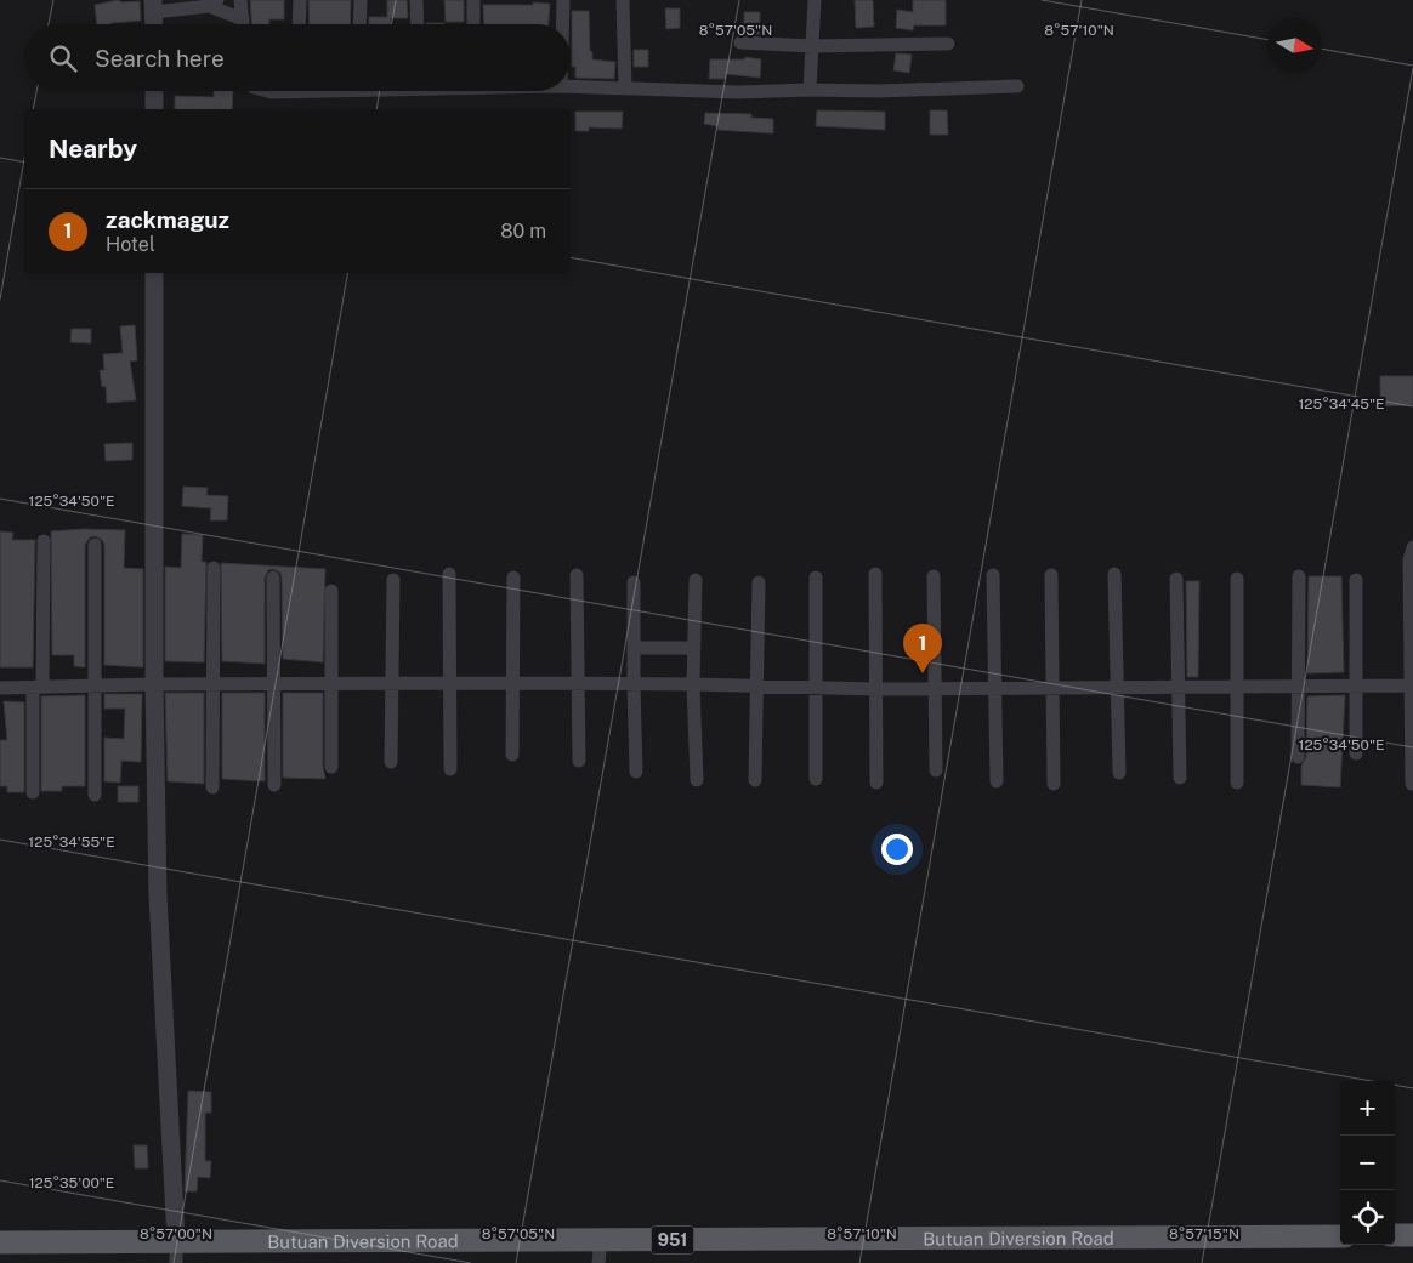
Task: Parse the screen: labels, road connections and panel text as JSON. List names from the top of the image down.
{
  "streets": {
    "main road": ["Butuan Diversion Road", "951"]
  },
  "north": "right",
  "page": {
    "search": "Search here",
    "heading": "Nearby",
    "list": [
      {
        "mark": "1",
        "name": "zackmaguz",
        "note": "Hotel",
        "value": "80 m"
      }
    ],
    "pins": "1",
    "map_buttons": ["+", "−"]
  },
  "coordinates": [
    "8°57'05\"N",
    "8°57'10\"N",
    "125°34'45\"E",
    "125°34'50\"E",
    "125°34'55\"E",
    "125°35'00\"E",
    "8°57'00\"N",
    "8°57'15\"N"
  ]
}
